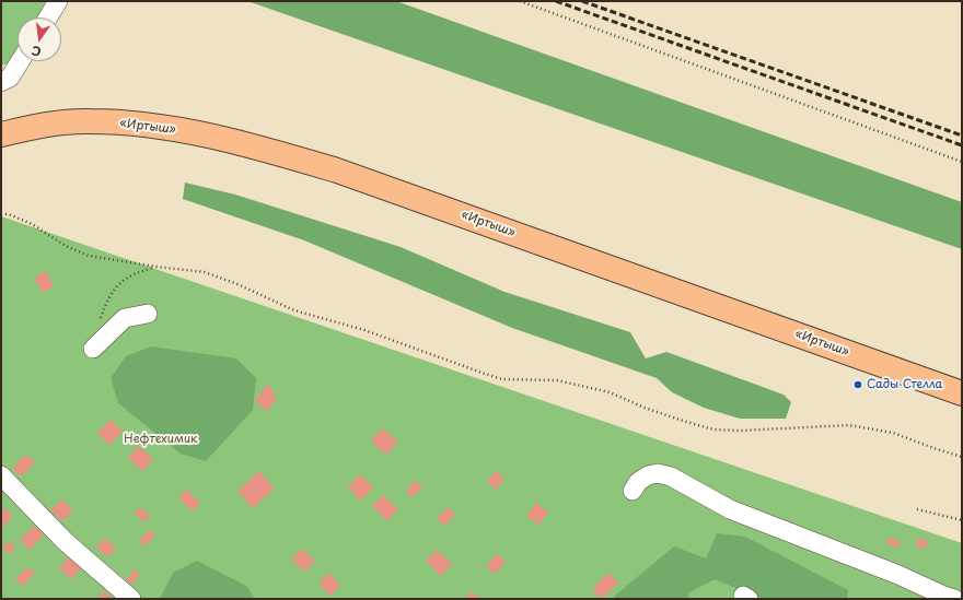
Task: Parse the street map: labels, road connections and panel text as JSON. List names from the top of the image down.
{
  "streets": {
    "main road": ["«Иртыш»"]
  },
  "parks": ["Нефтехимик"],
  "places": ["Сады Стелла"],
  "north": "bottom"
}
